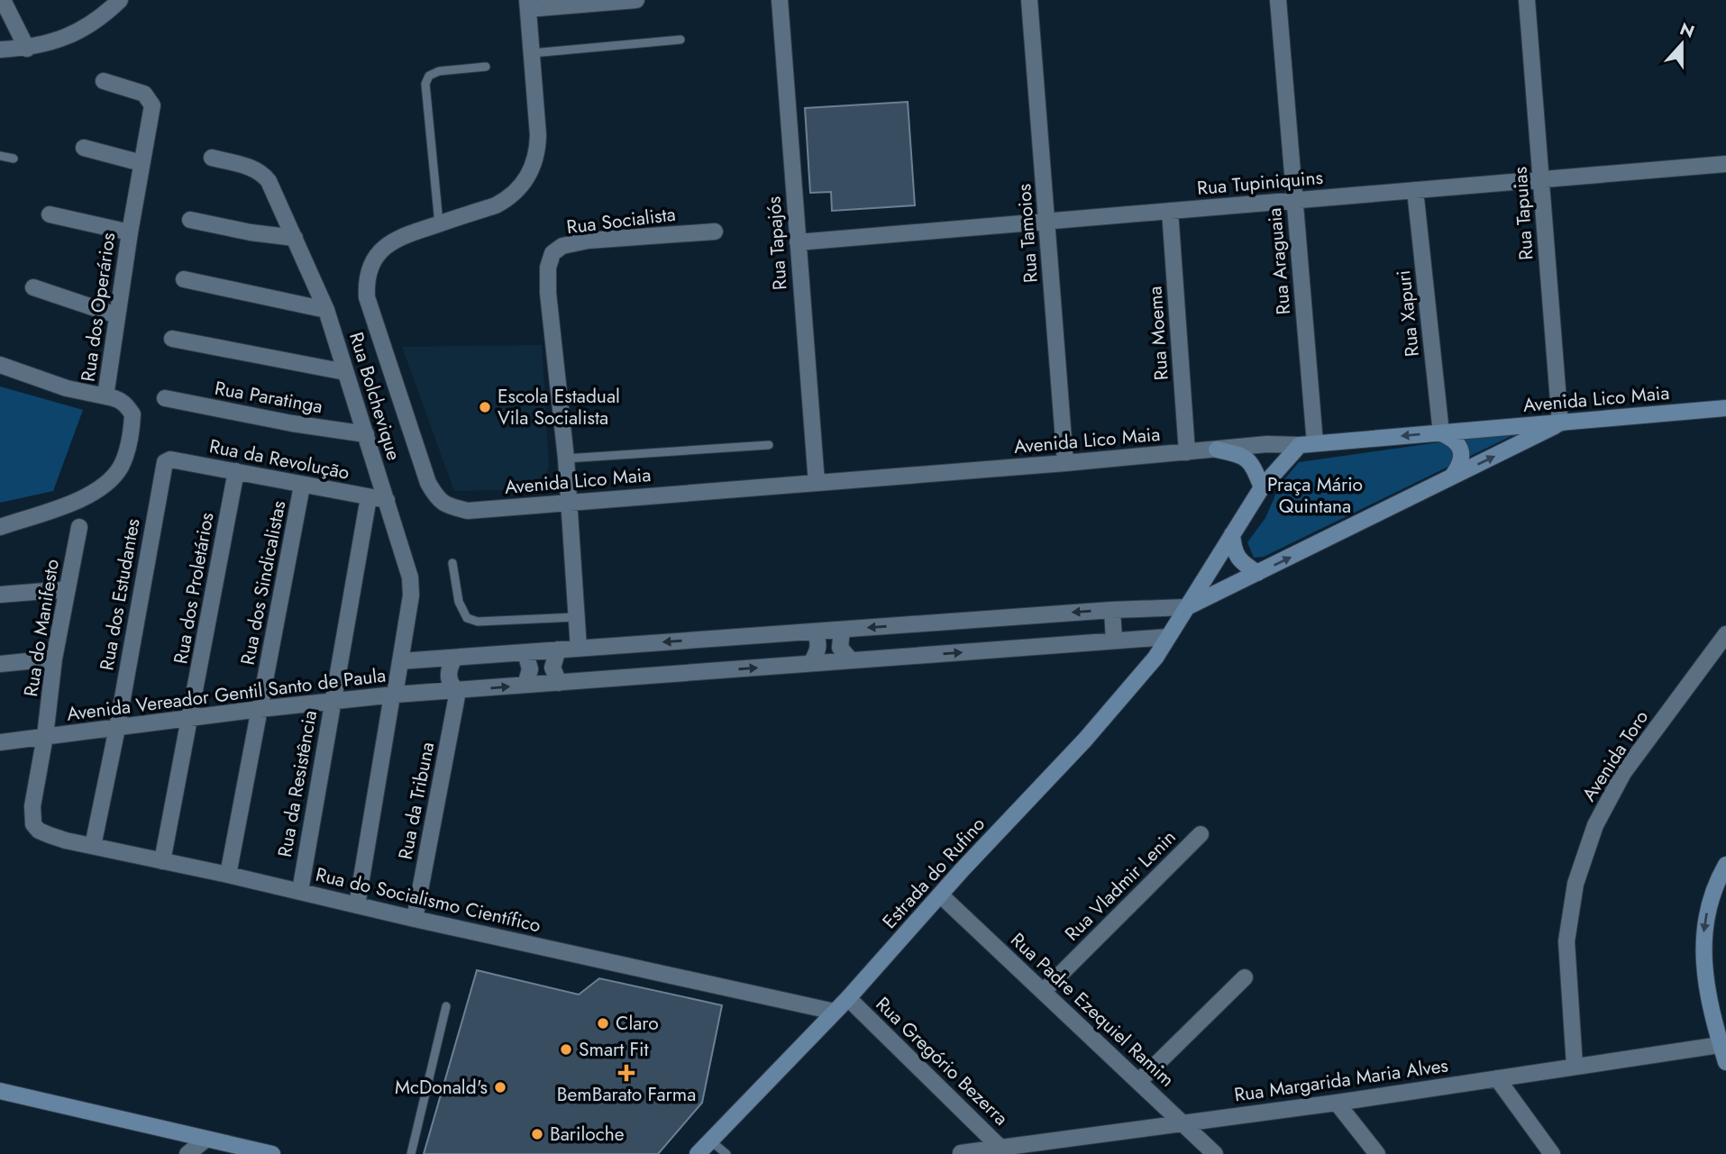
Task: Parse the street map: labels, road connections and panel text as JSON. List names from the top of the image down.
{
  "streets": {
    "street": [
      "Rua Tupiniquins",
      "Rua Tapuias",
      "Rua Socialista",
      "Rua Tamoios",
      "Rua Tapajós",
      "Rua Araguaia",
      "Rua dos Operários",
      "Rua Xapuri",
      "Rua Moema",
      "Rua Bolchevique",
      "Rua Paratinga",
      "Avenida Lico Maia",
      "Rua da Revolução",
      "Rua dos Sindicalistas",
      "Rua dos Proletários",
      "Rua dos Estudantes",
      "Rua do Manifesto",
      "Avenida Vereador Gentil Santo de Paula",
      "Avenida Toro",
      "Rua da Resistência",
      "Rua da Tribuna",
      "Estrada do Rufino",
      "Rua Vladmir Lenin",
      "Rua do Socialismo Científico",
      "Rua Padre Ezequiel Ramim",
      "Rua Gregório Bezerra",
      "Rua Margarida Maria Alves"
    ]
  },
  "crossings": [
    ["Rua Tupiniquins", "Rua Tapuias"],
    ["Rua Tupiniquins", "Rua Tamoios"],
    ["Rua Tupiniquins", "Rua Tapajós"],
    ["Rua Tupiniquins", "Rua Araguaia"],
    ["Rua Tupiniquins", "Rua Xapuri"],
    ["Rua Tupiniquins", "Rua Moema"],
    ["Rua Tapuias", "Avenida Lico Maia"],
    ["Rua Socialista", "Avenida Lico Maia"],
    ["Rua Socialista", "Avenida Vereador Gentil Santo de Paula"],
    ["Rua Tamoios", "Avenida Lico Maia"],
    ["Rua Tapajós", "Avenida Lico Maia"],
    ["Rua Araguaia", "Avenida Lico Maia"],
    ["Rua Araguaia", "Estrada do Rufino"],
    ["Rua Xapuri", "Avenida Lico Maia"],
    ["Rua Moema", "Avenida Lico Maia"],
    ["Rua Bolchevique", "Rua Paratinga"],
    ["Rua Bolchevique", "Rua da Revolução"],
    ["Rua Bolchevique", "Avenida Vereador Gentil Santo de Paula"],
    ["Rua Bolchevique", "Rua do Socialismo Científico"],
    ["Avenida Lico Maia", "Estrada do Rufino"],
    ["Rua da Revolução", "Rua dos Sindicalistas"],
    ["Rua da Revolução", "Rua dos Proletários"],
    ["Rua da Revolução", "Rua dos Estudantes"],
    ["Rua da Revolução", "Rua da Resistência"],
    ["Rua dos Sindicalistas", "Avenida Vereador Gentil Santo de Paula"],
    ["Rua dos Sindicalistas", "Rua do Socialismo Científico"],
    ["Rua dos Proletários", "Avenida Vereador Gentil Santo de Paula"],
    ["Rua dos Proletários", "Rua do Socialismo Científico"],
    ["Rua dos Estudantes", "Avenida Vereador Gentil Santo de Paula"],
    ["Rua dos Estudantes", "Rua do Socialismo Científico"],
    ["Rua do Manifesto", "Avenida Vereador Gentil Santo de Paula"],
    ["Rua do Manifesto", "Rua do Socialismo Científico"],
    ["Avenida Vereador Gentil Santo de Paula", "Rua da Resistência"],
    ["Avenida Vereador Gentil Santo de Paula", "Rua da Tribuna"],
    ["Avenida Vereador Gentil Santo de Paula", "Estrada do Rufino"],
    ["Avenida Toro", "Rua Margarida Maria Alves"],
    ["Rua da Resistência", "Rua do Socialismo Científico"],
    ["Rua da Tribuna", "Rua do Socialismo Científico"],
    ["Estrada do Rufino", "Rua do Socialismo Científico"],
    ["Estrada do Rufino", "Rua Padre Ezequiel Ramim"],
    ["Estrada do Rufino", "Rua Gregório Bezerra"],
    ["Rua Vladmir Lenin", "Rua Padre Ezequiel Ramim"],
    ["Rua Padre Ezequiel Ramim", "Rua Margarida Maria Alves"],
    ["Rua Gregório Bezerra", "Rua Margarida Maria Alves"]
  ],
  "parks": ["Praça Mário Quintana"],
  "places": {
    "other": [
      "Escola Estadual Vila Socialista",
      "Claro",
      "Smart Fit",
      "McDonald's",
      "Bariloche"
    ],
    "health": ["BemBarato Farma"]
  },
  "north": "top"
}
